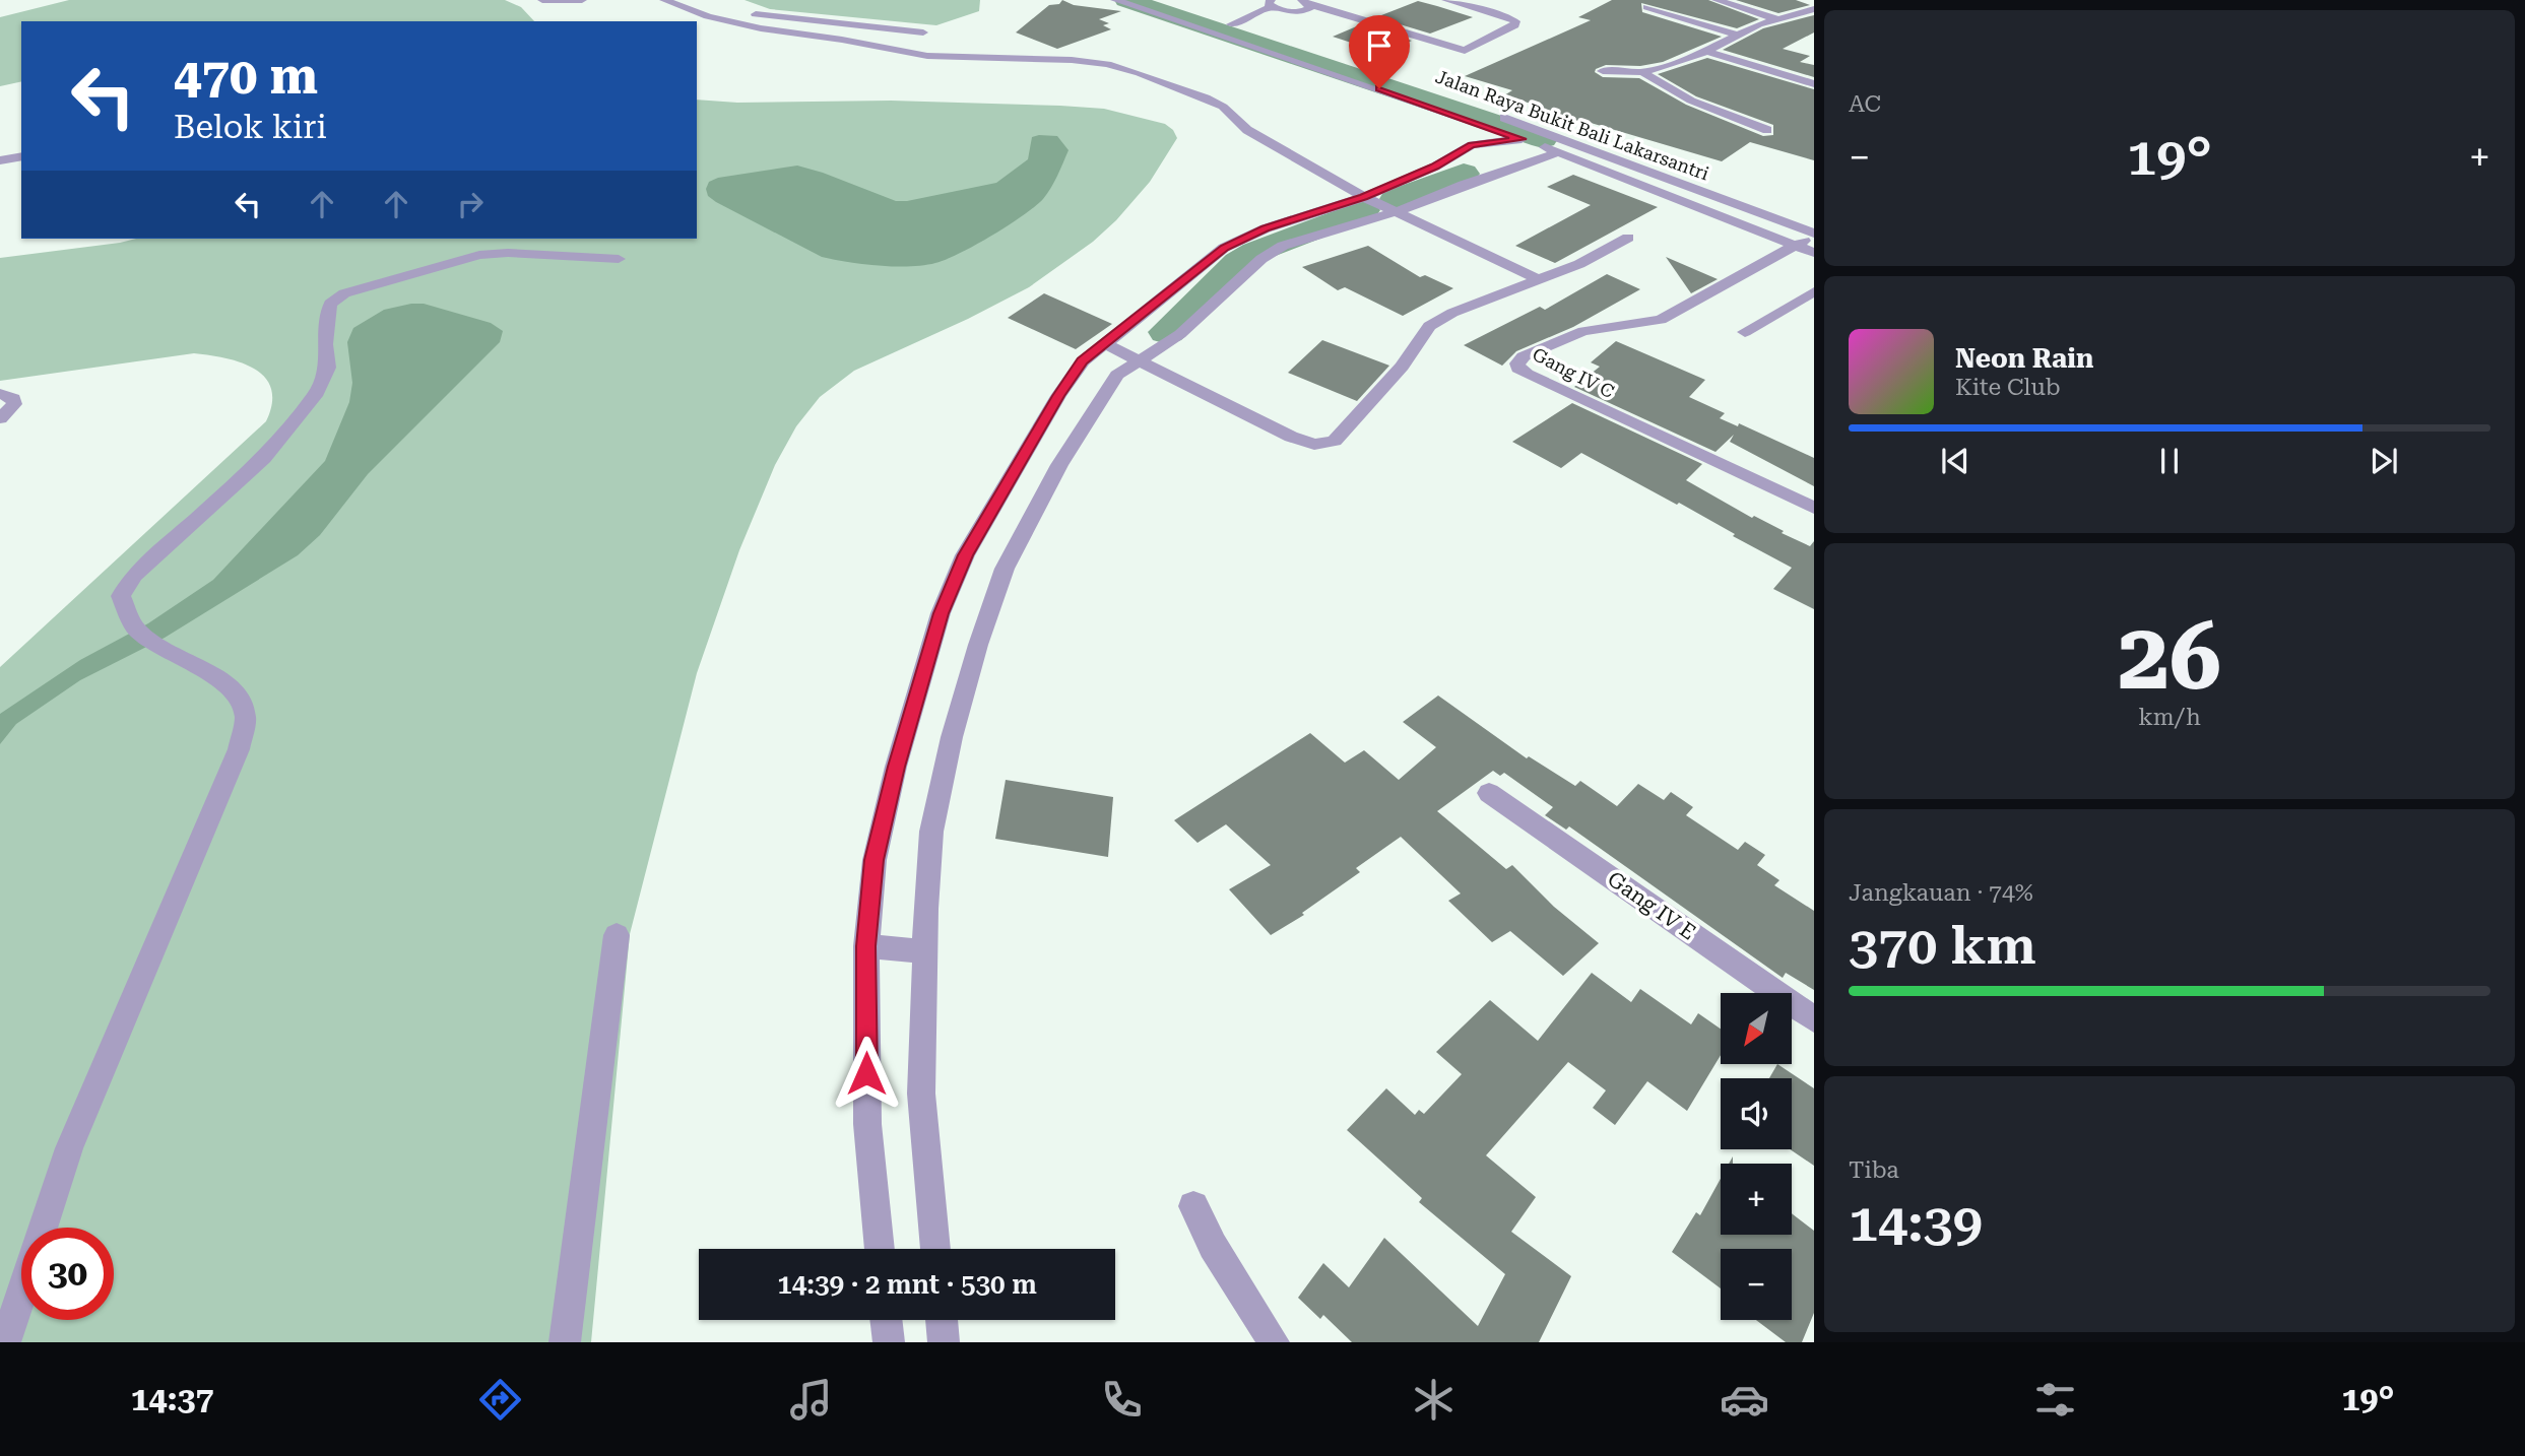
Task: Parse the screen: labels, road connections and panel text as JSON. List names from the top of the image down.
{
  "streets": {
    "street": ["Jalan Raya Bukit Bali Lakarsantri", "Gang IV C", "Gang IV E"]
  },
  "crossings": [
    ["Jalan Raya Bukit Bali Lakarsantri", "Gang IV C"]
  ],
  "north": "bottom left",
  "page": {
    "tile": [
      "AC",
      ["26", "km/h"],
      ["Jangkauan · 74%", "370 km"],
      ["Tiba", "14:39"]
    ],
    "turn": ["470 m", "Belok kiri"],
    "heat": ["−", "19°", "+"],
    "song": ["Neon Rain", "Kite Club"],
    "map_buttons": ["+", "−"],
    "limit": "30",
    "trip": "14:39 · 2 mnt · 530 m",
    "tabs": ["14:37", "19°"]
  }
}
